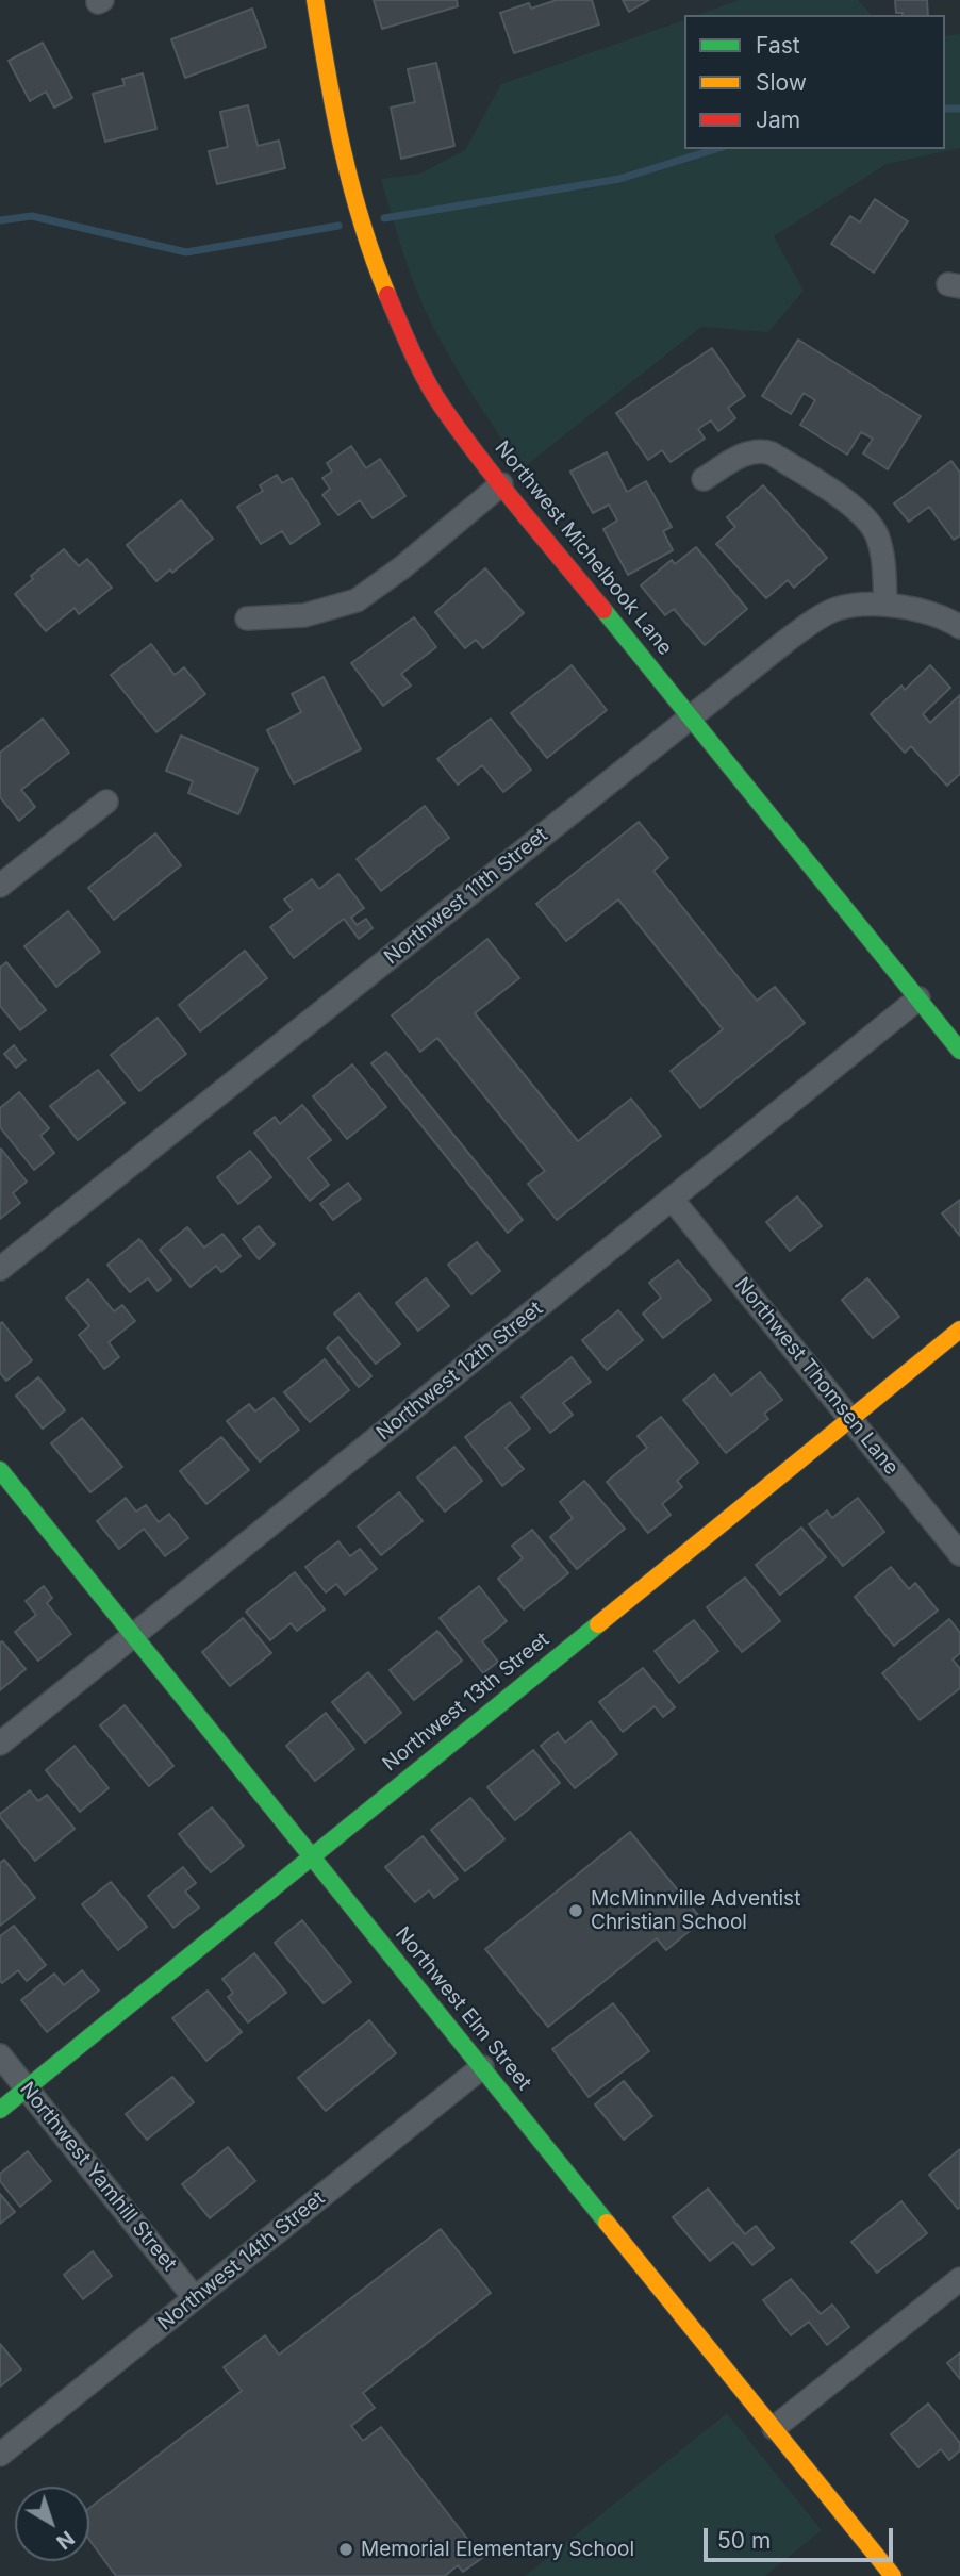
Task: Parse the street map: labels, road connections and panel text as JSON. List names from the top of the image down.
{
  "streets": {
    "street": [
      "Northwest Michelbook Lane",
      "Northwest 11th Street",
      "Northwest 12th Street",
      "Northwest Thomsen Lane",
      "Northwest 13th Street",
      "Northwest Elm Street",
      "Northwest Yamhill Street",
      "Northwest 14th Street"
    ]
  },
  "crossings": [
    ["Northwest Michelbook Lane", "Northwest 11th Street"],
    ["Northwest Michelbook Lane", "Northwest 12th Street"],
    ["Northwest 12th Street", "Northwest Thomsen Lane"],
    ["Northwest 12th Street", "Northwest Elm Street"],
    ["Northwest Thomsen Lane", "Northwest 13th Street"],
    ["Northwest 13th Street", "Northwest Elm Street"],
    ["Northwest 13th Street", "Northwest Yamhill Street"],
    ["Northwest Elm Street", "Northwest 14th Street"],
    ["Northwest Yamhill Street", "Northwest 14th Street"]
  ],
  "places": ["McMinnville Adventist Christian School", "Memorial Elementary School"],
  "legend": ["Fast", "Slow", "Jam"],
  "scale_bar": "50 m",
  "north": "bottom right"
}
